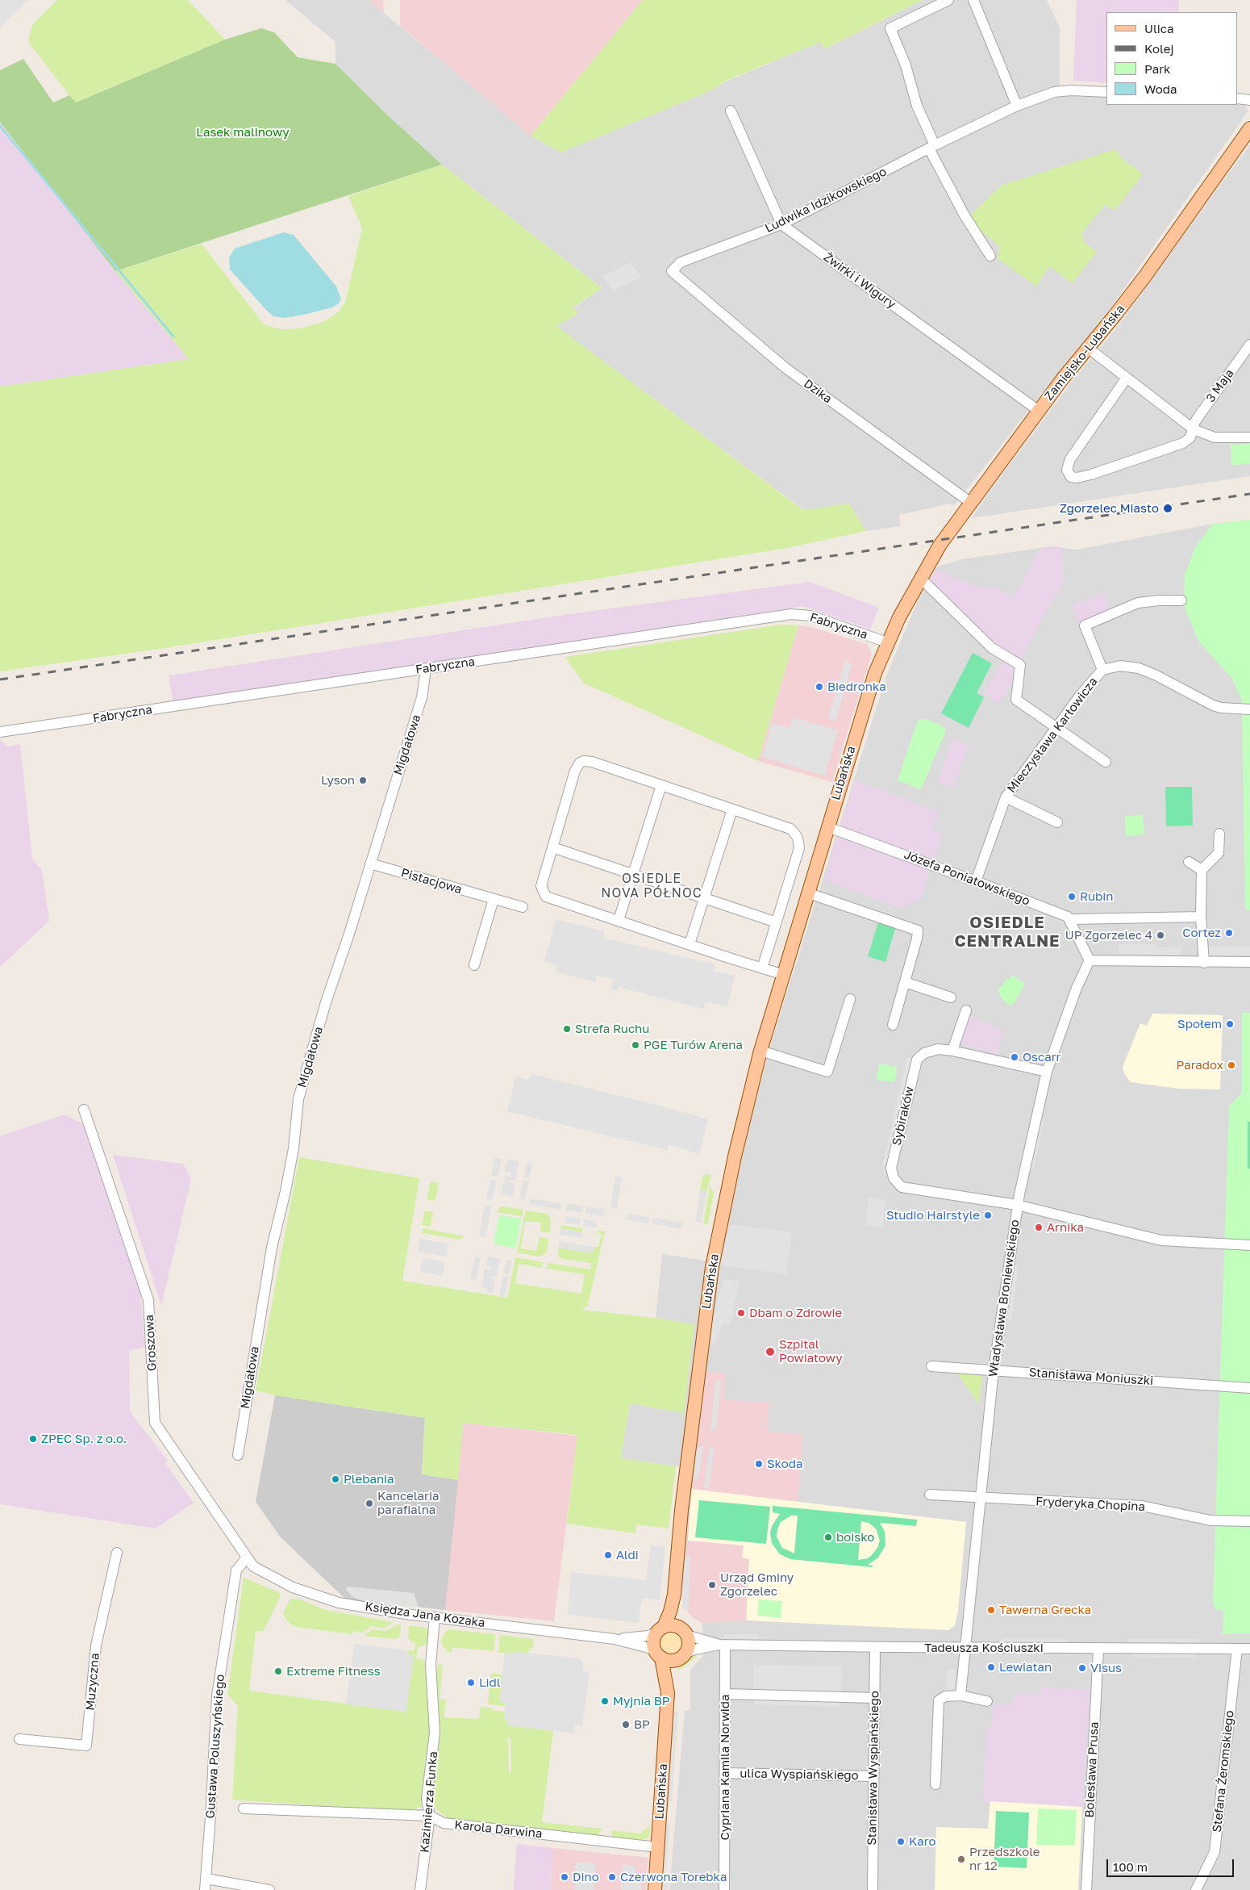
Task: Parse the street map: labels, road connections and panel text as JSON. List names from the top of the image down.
{
  "streets": {
    "main road": ["Zamiejsko-Lubańska", "Lubańska"],
    "street": [
      "Ludwika Idzikowskiego",
      "Żwirki i Wigury",
      "3 Maja",
      "Dzika",
      "Fabryczna",
      "Mieczysława Karłowicza",
      "Migdałowa",
      "Józefa Poniatowskiego",
      "Pistacjowa",
      "Sybiraków",
      "Władysława Broniewskiego",
      "Groszowa",
      "Stanisława Moniuszki",
      "Fryderyka Chopina",
      "Księdza Jana Kozaka",
      "Tadeusza Kościuszki",
      "Muzyczna",
      "Gustawa Poluszyńskiego",
      "Cypriana Kamila Norwida",
      "Stanisława Wyspiańskiego",
      "Bolesława Prusa",
      "Stefana Żeromskiego",
      "ulica Wyspiańskiego",
      "Kazimierza Funka",
      "Karola Darwina"
    ]
  },
  "crossings": [
    ["Ludwika Idzikowskiego", "Żwirki i Wigury"],
    ["Ludwika Idzikowskiego", "Dzika"],
    ["Żwirki i Wigury", "Zamiejsko-Lubańska"],
    ["Zamiejsko-Lubańska", "Dzika"],
    ["Zamiejsko-Lubańska", "Lubańska"],
    ["Fabryczna", "Migdałowa"],
    ["Fabryczna", "Lubańska"],
    ["Mieczysława Karłowicza", "Józefa Poniatowskiego"],
    ["Migdałowa", "Pistacjowa"],
    ["Lubańska", "Józefa Poniatowskiego"],
    ["Lubańska", "Księdza Jana Kozaka"],
    ["Lubańska", "Tadeusza Kościuszki"],
    ["Lubańska", "Karola Darwina"],
    ["Sybiraków", "Władysława Broniewskiego"],
    ["Władysława Broniewskiego", "Stanisława Moniuszki"],
    ["Władysława Broniewskiego", "Fryderyka Chopina"],
    ["Władysława Broniewskiego", "Tadeusza Kościuszki"],
    ["Groszowa", "Księdza Jana Kozaka"],
    ["Groszowa", "Gustawa Poluszyńskiego"],
    ["Księdza Jana Kozaka", "Tadeusza Kościuszki"],
    ["Księdza Jana Kozaka", "Gustawa Poluszyńskiego"],
    ["Księdza Jana Kozaka", "Kazimierza Funka"],
    ["Tadeusza Kościuszki", "Cypriana Kamila Norwida"],
    ["Tadeusza Kościuszki", "Stanisława Wyspiańskiego"],
    ["Tadeusza Kościuszki", "Bolesława Prusa"],
    ["Tadeusza Kościuszki", "Stefana Żeromskiego"],
    ["Cypriana Kamila Norwida", "ulica Wyspiańskiego"],
    ["Stanisława Wyspiańskiego", "ulica Wyspiańskiego"],
    ["Kazimierza Funka", "Karola Darwina"]
  ],
  "districts": ["OSIEDLE NOVA PÓŁNOC", "OSIEDLE CENTRALNE"],
  "parks": ["Lasek malinowy"],
  "places": [
    "Zgorzelec Miasto",
    "Biedronka",
    "Lyson",
    "Rubin",
    "Cortez",
    "UP Zgorzelec 4",
    "Społem",
    "Strefa Ruchu",
    "PGE Turów Arena",
    "Oscarr",
    "Paradox",
    "Studio Hairstyle",
    "Arnika",
    "Dbam o Zdrowie",
    "Szpital Powiatowy",
    "ZPEC Sp. z o.o.",
    "Skoda",
    "Plebania",
    "Kancelaria parafialna",
    "boisko",
    "Aldi",
    "Urząd Gminy Zgorzelec",
    "Tawerna Grecka",
    "Lewiatan",
    "Visus",
    "Extreme Fitness",
    "Lidl",
    "Myjnia BP",
    "BP",
    "Karo",
    "Przedszkole nr 12",
    "Dino",
    "Czerwona Torebka"
  ],
  "legend": [
    "Ulica",
    "Kolej",
    "Park",
    "Woda"
  ],
  "scale_bar": "100 m"
}
